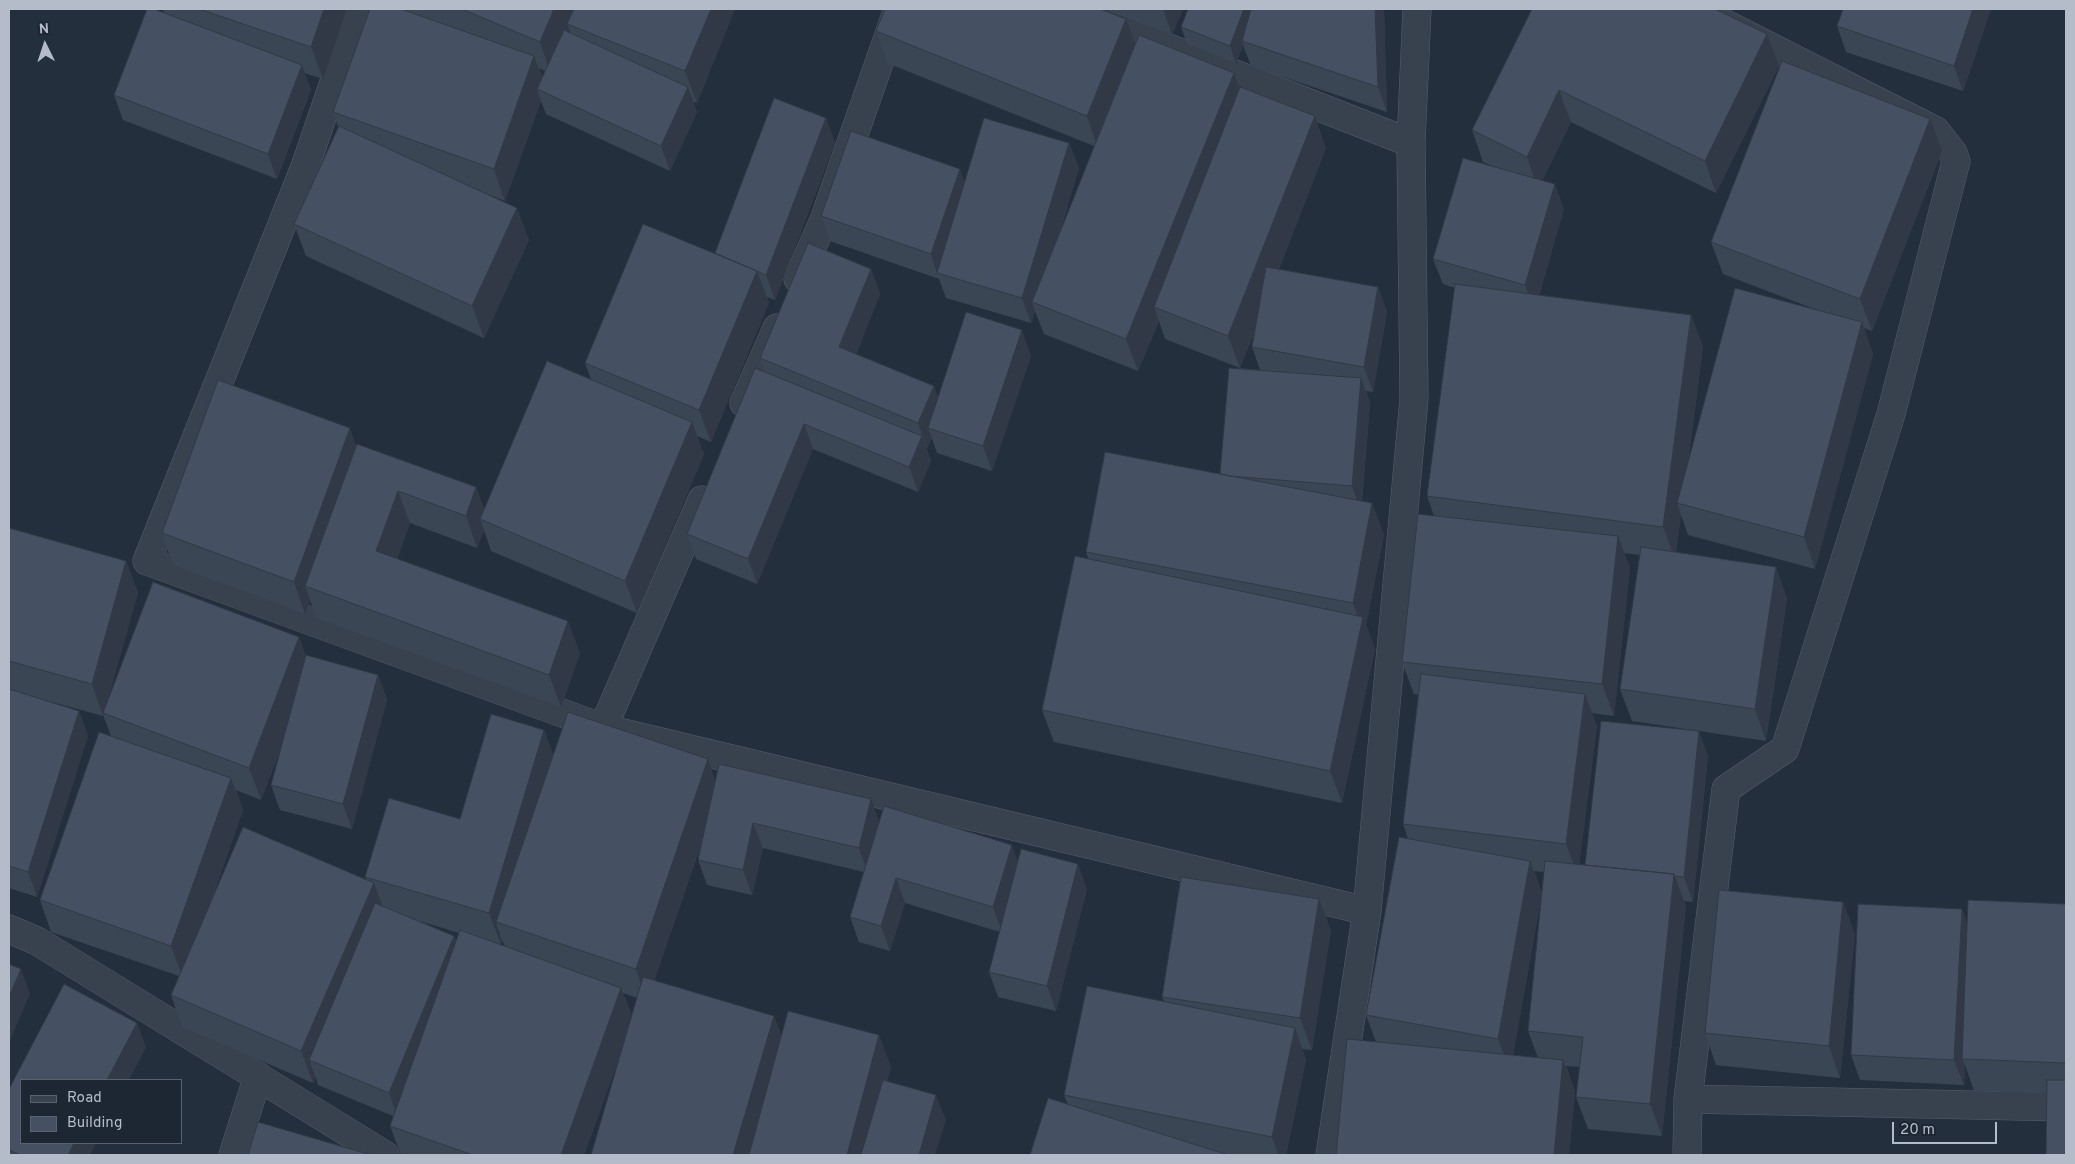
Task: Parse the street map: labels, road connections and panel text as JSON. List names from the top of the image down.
{
  "legend": ["Road", "Building"],
  "scale_bar": "20 m",
  "north": "top"
}
